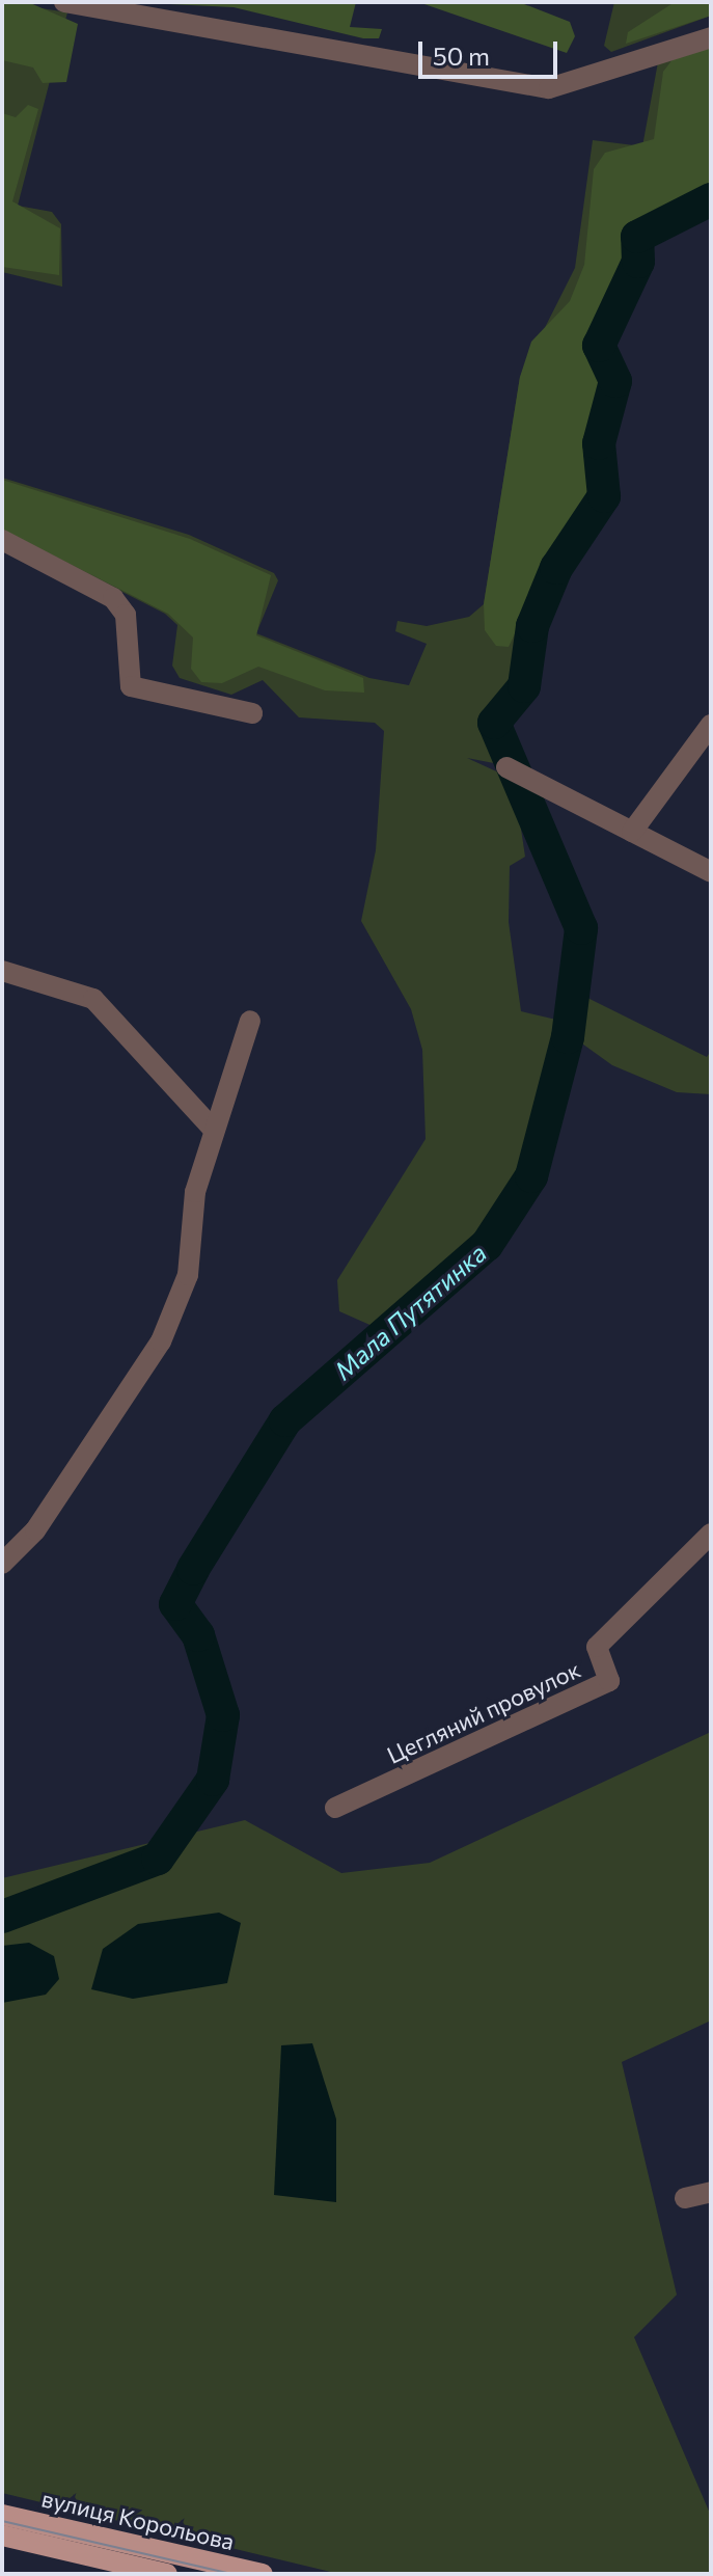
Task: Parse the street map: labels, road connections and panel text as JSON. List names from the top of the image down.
{
  "streets": {
    "main road": ["вулиця Корольова"],
    "street": ["Цегляний провулок"]
  },
  "water": ["Мала Путятинка"],
  "scale_bar": "50 m"
}
